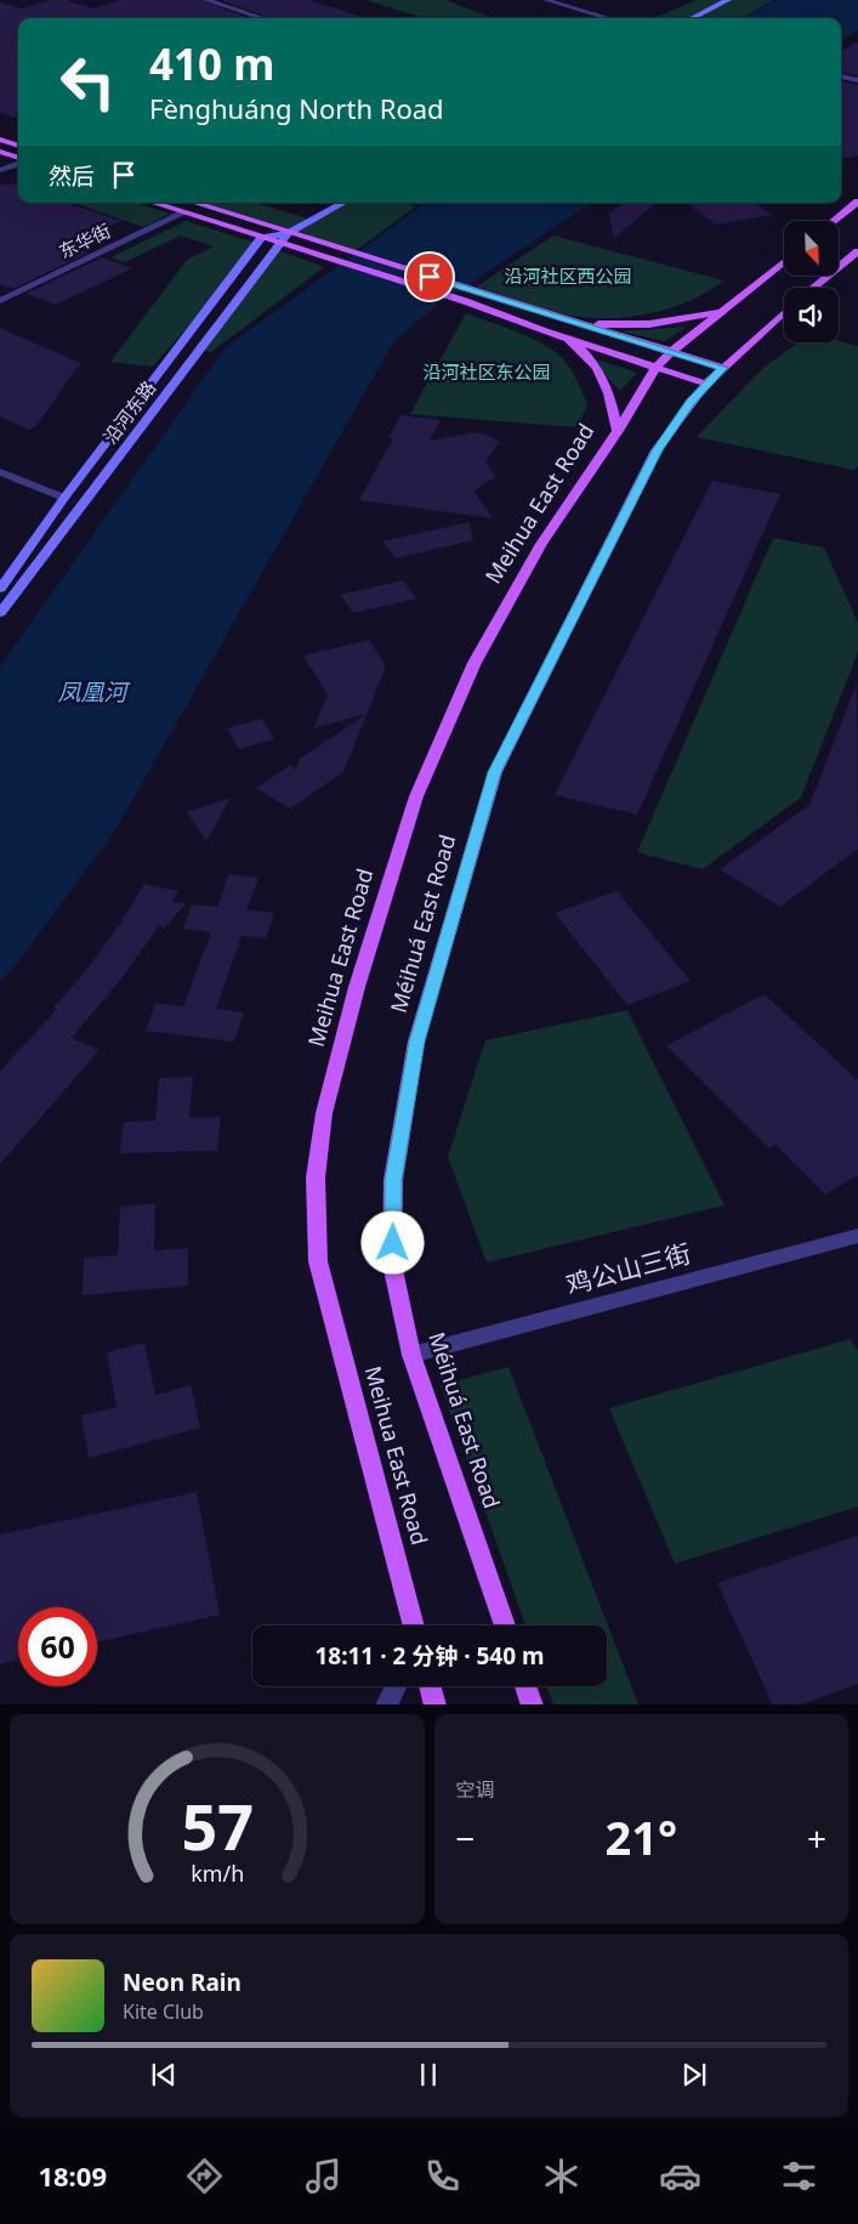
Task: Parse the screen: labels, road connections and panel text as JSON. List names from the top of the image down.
{
  "streets": {
    "main road": ["Meihua East Road", "Méihuá East Road"],
    "street": ["东华街", "沿河东路", "鸡公山三街"]
  },
  "crossings": [
    ["Méihuá East Road", "鸡公山三街"]
  ],
  "water": ["凤凰河"],
  "parks": ["沿河社区西公园", "沿河社区东公园"],
  "north": "bottom right",
  "page": {
    "turn": ["410 m", "Fènghuáng North Road"],
    "then": "然后",
    "limit": "60",
    "trip": "18:11 · 2 分钟 · 540 m",
    "tile": "空调",
    "heat": ["−", "21°", "+"],
    "song": ["Neon Rain", "Kite Club"],
    "tabs": "18:09",
    "gauge": ["57", "km/h"]
  }
}
